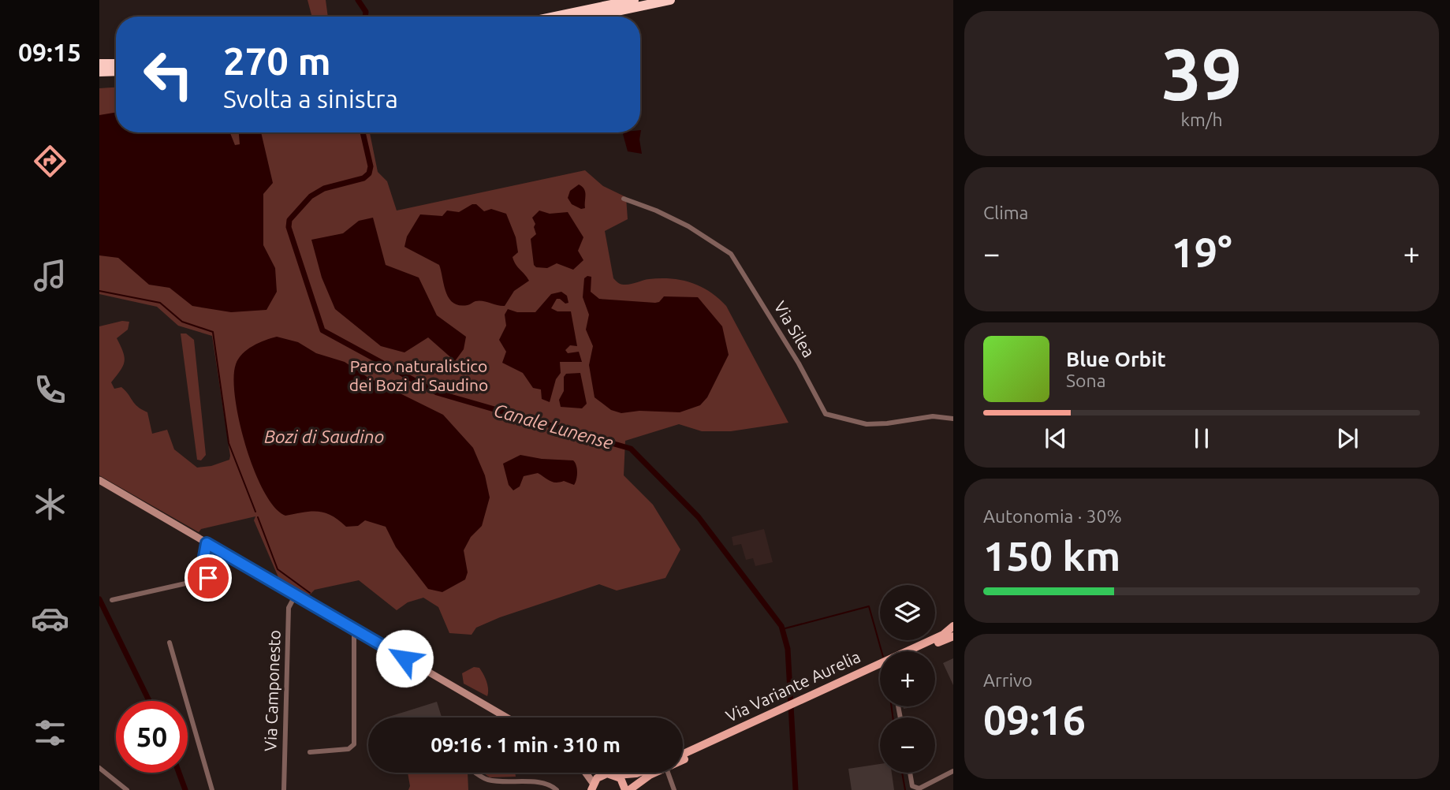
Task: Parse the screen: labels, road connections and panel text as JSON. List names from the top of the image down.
{
  "streets": {
    "main road": ["Via Variante Aurelia"],
    "street": ["Via Silea", "Via Camponesto"]
  },
  "water": ["Canale Lunense", "Bozi di Saudino"],
  "parks": ["Parco naturalistico dei Bozi di Saudino"],
  "page": {
    "tabs": "09:15",
    "tile": [
      ["39", "km/h"],
      "Clima",
      ["Autonomia · 30%", "150 km"],
      ["Arrivo", "09:16"]
    ],
    "turn": ["270 m", "Svolta a sinistra"],
    "heat": ["−", "19°", "+"],
    "song": ["Blue Orbit", "Sona"],
    "map_buttons": ["+", "−"],
    "limit": "50",
    "trip": "09:16 · 1 min · 310 m"
  }
}
